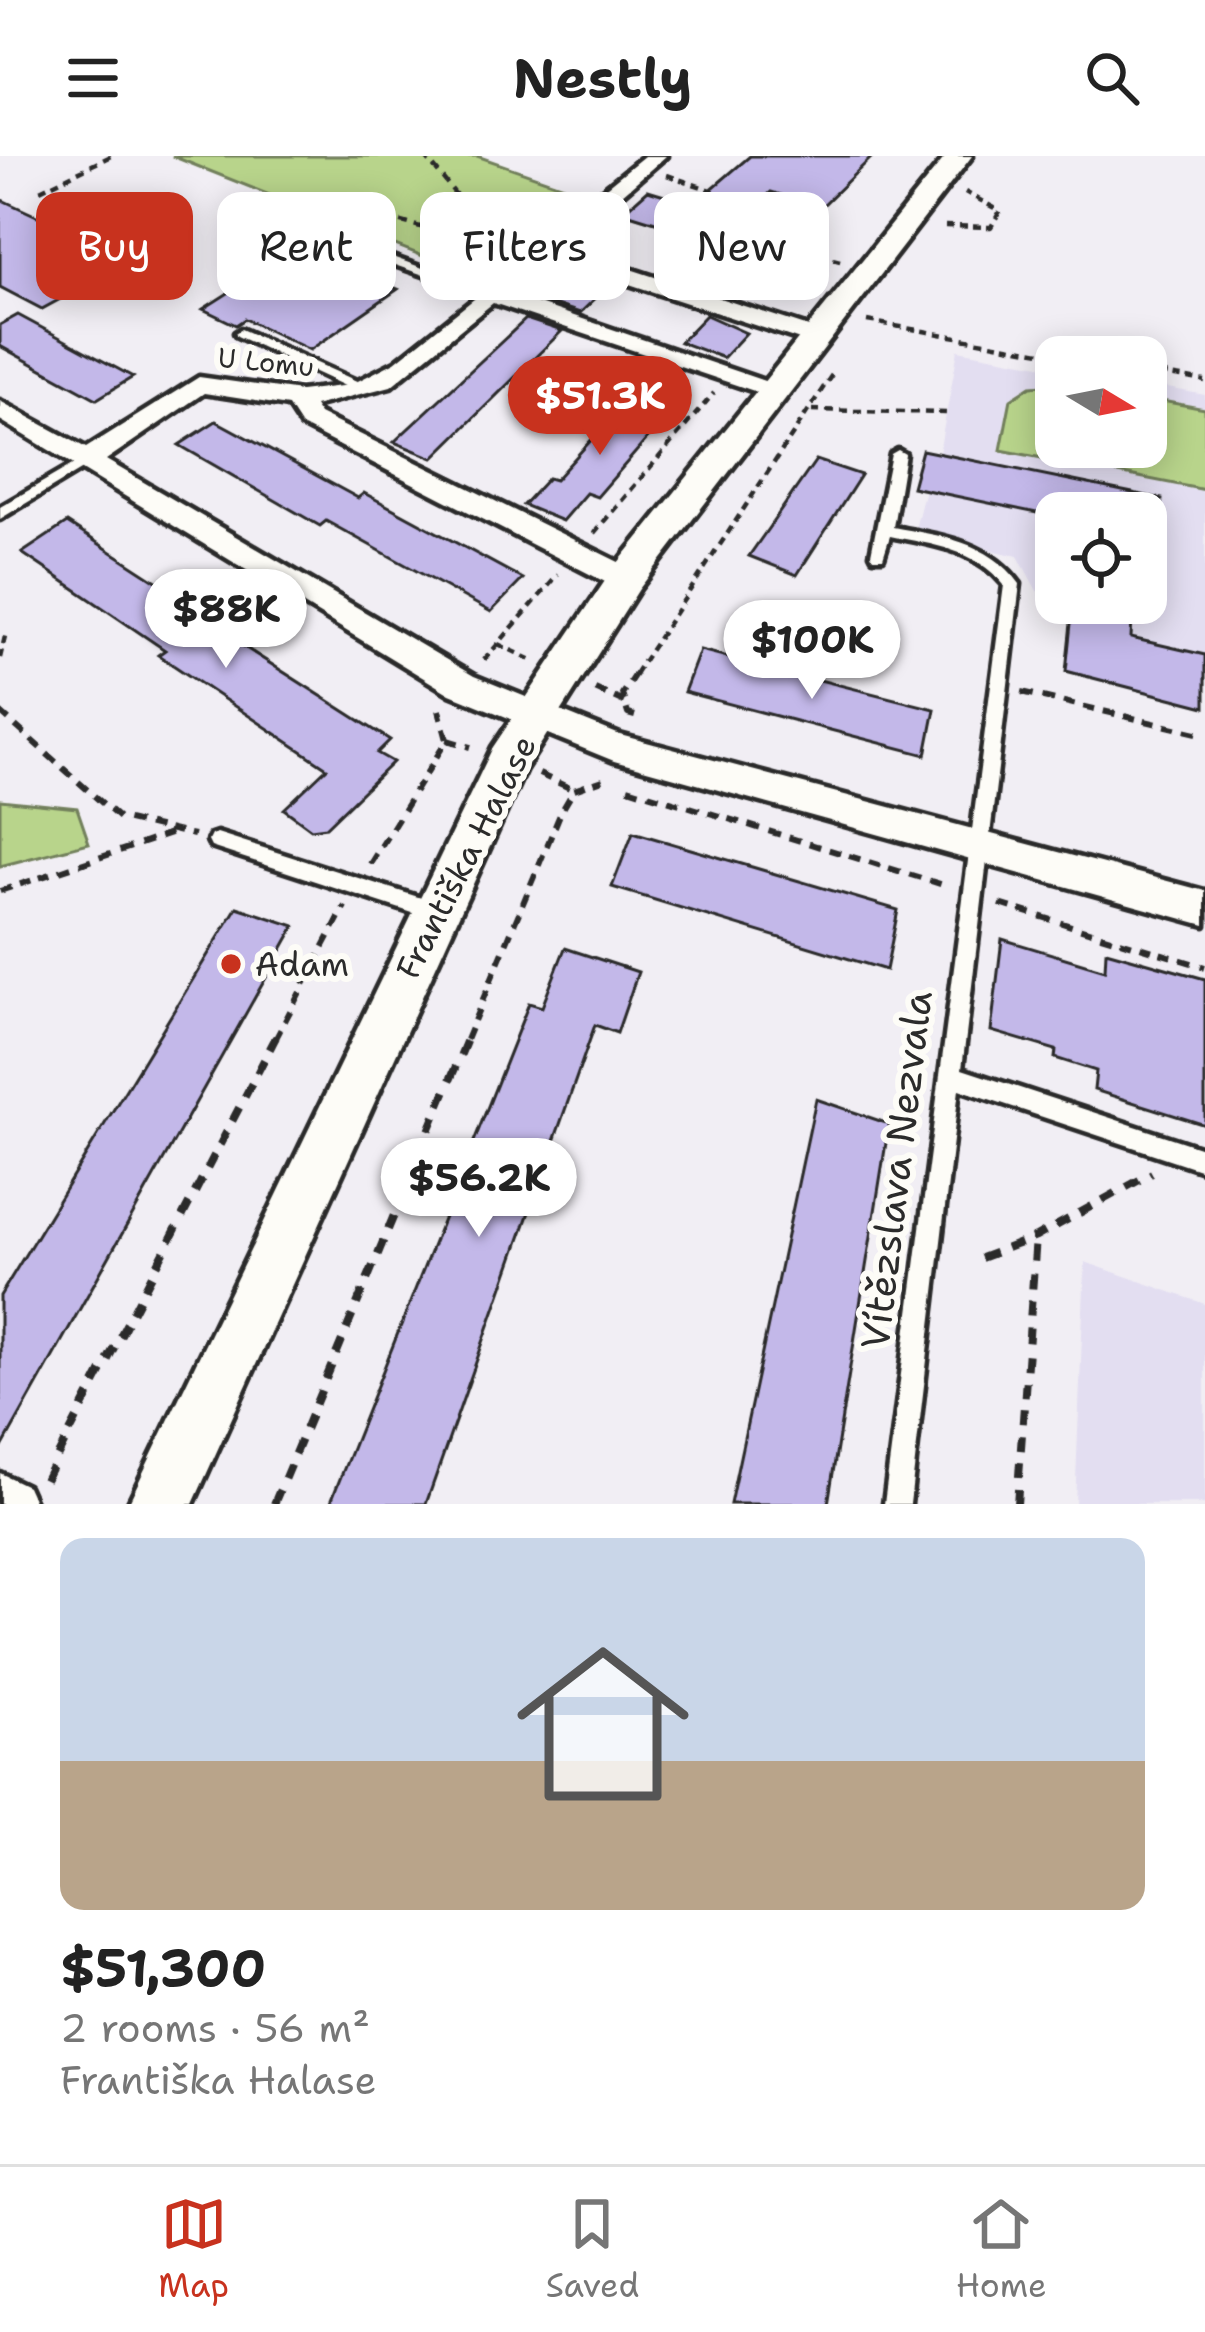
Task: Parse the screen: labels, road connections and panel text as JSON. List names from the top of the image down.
{
  "streets": {
    "street": ["U Lomu", "Františka Halase"],
    "lane": ["Vítězslava Nezvala"]
  },
  "places": ["Adam"],
  "north": "right",
  "page": {
    "header": "Nestly",
    "chip": [
      "Buy",
      "Rent",
      "Filters",
      "New"
    ],
    "price": [
      "$51.3K",
      "$88K",
      "$100K",
      "$56.2K"
    ],
    "list": [
      {
        "name": "$51,300",
        "note": "2 rooms · 56 m² · Františka Halase"
      }
    ],
    "tabs": ["Map", "Saved", "Home"]
  }
}
